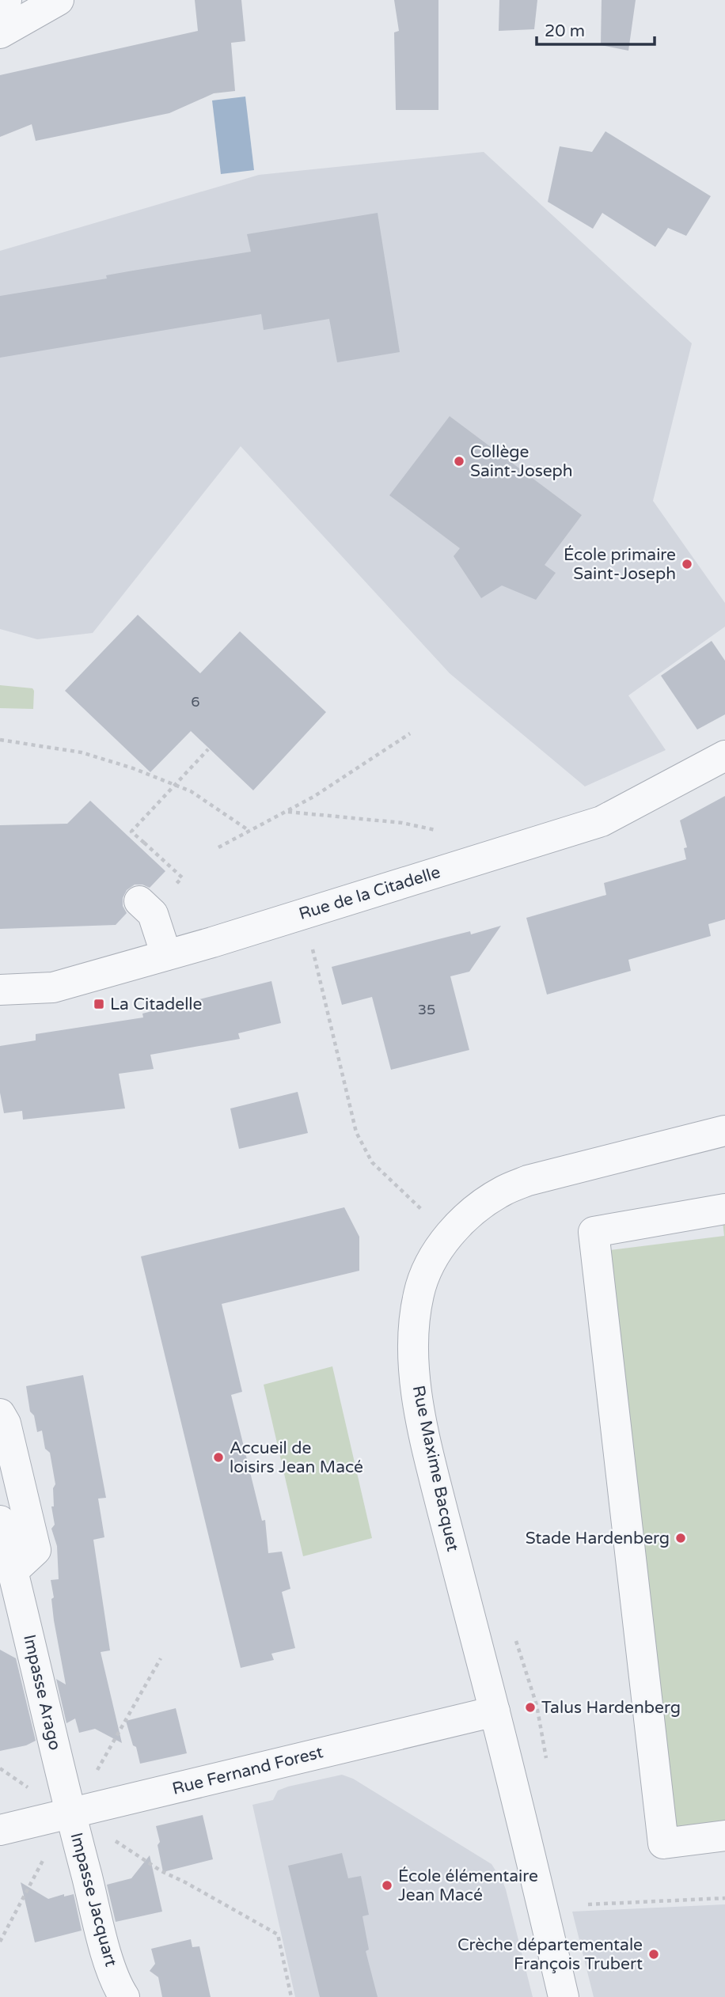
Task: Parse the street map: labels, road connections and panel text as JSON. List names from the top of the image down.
{
  "streets": {
    "street": [
      "Rue de la Citadelle",
      "Rue Maxime Bacquet",
      "Impasse Arago",
      "Rue Fernand Forest",
      "Impasse Jacquart"
    ]
  },
  "crossings": [
    ["Rue Maxime Bacquet", "Rue Fernand Forest"],
    ["Impasse Arago", "Rue Fernand Forest"],
    ["Impasse Arago", "Impasse Jacquart"],
    ["Rue Fernand Forest", "Impasse Jacquart"]
  ],
  "places": {
    "other": [
      "Collège Saint-Joseph",
      "École primaire Saint-Joseph",
      "Accueil de loisirs Jean Macé",
      "Stade Hardenberg",
      "Talus Hardenberg",
      "École élémentaire Jean Macé",
      "Crèche départementale François Trubert"
    ],
    "transit": ["La Citadelle"]
  },
  "house_numbers": ["6", "35"],
  "scale_bar": "20 m"
}
